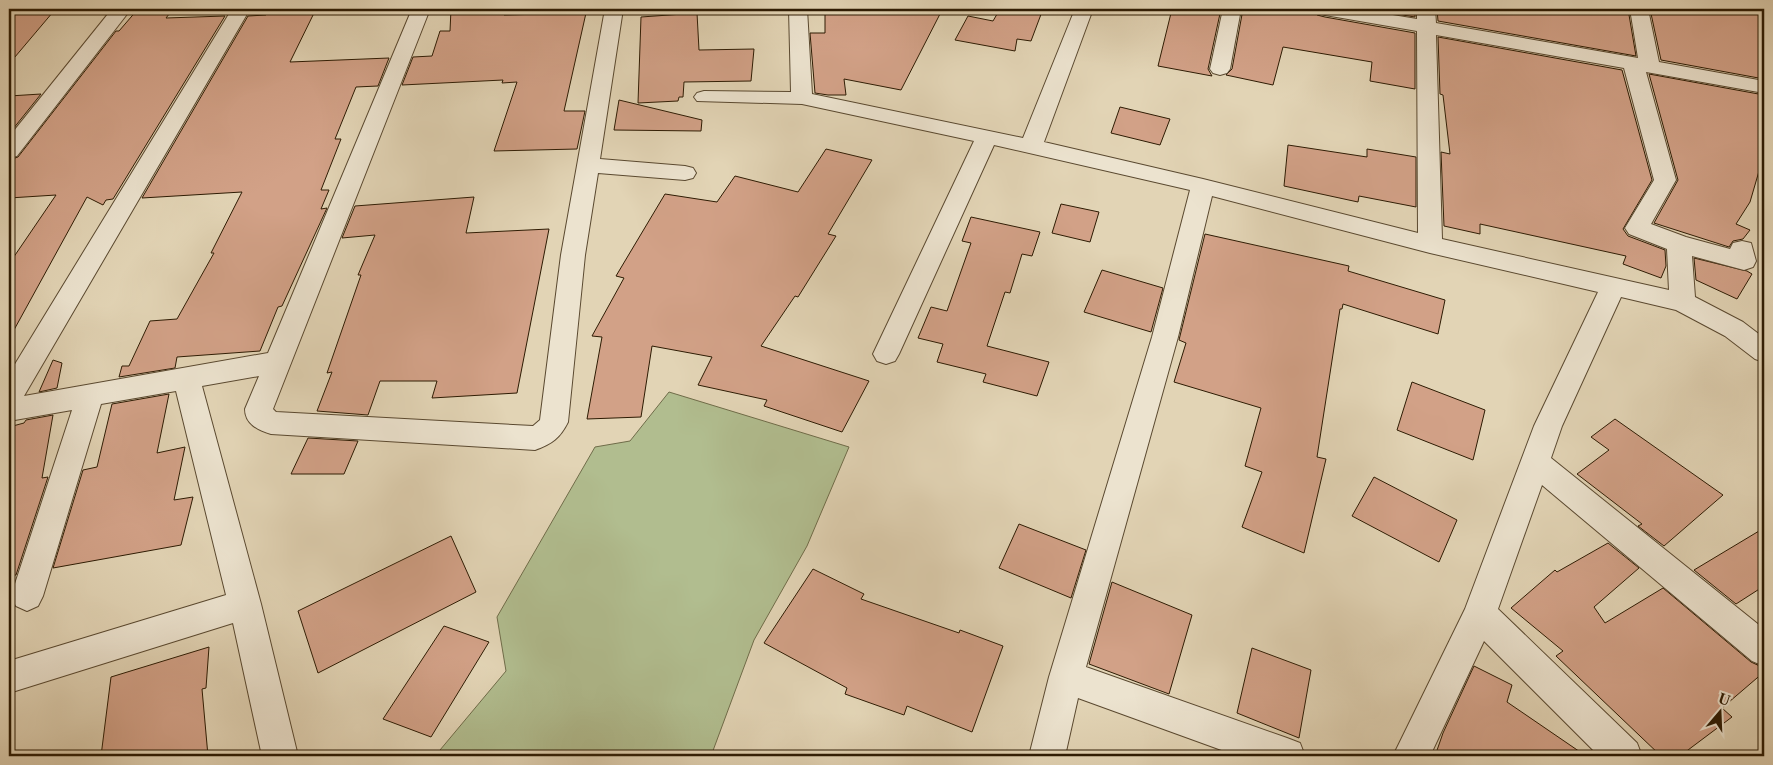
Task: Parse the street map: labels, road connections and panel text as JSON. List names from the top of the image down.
{
  "north": "top"
}
